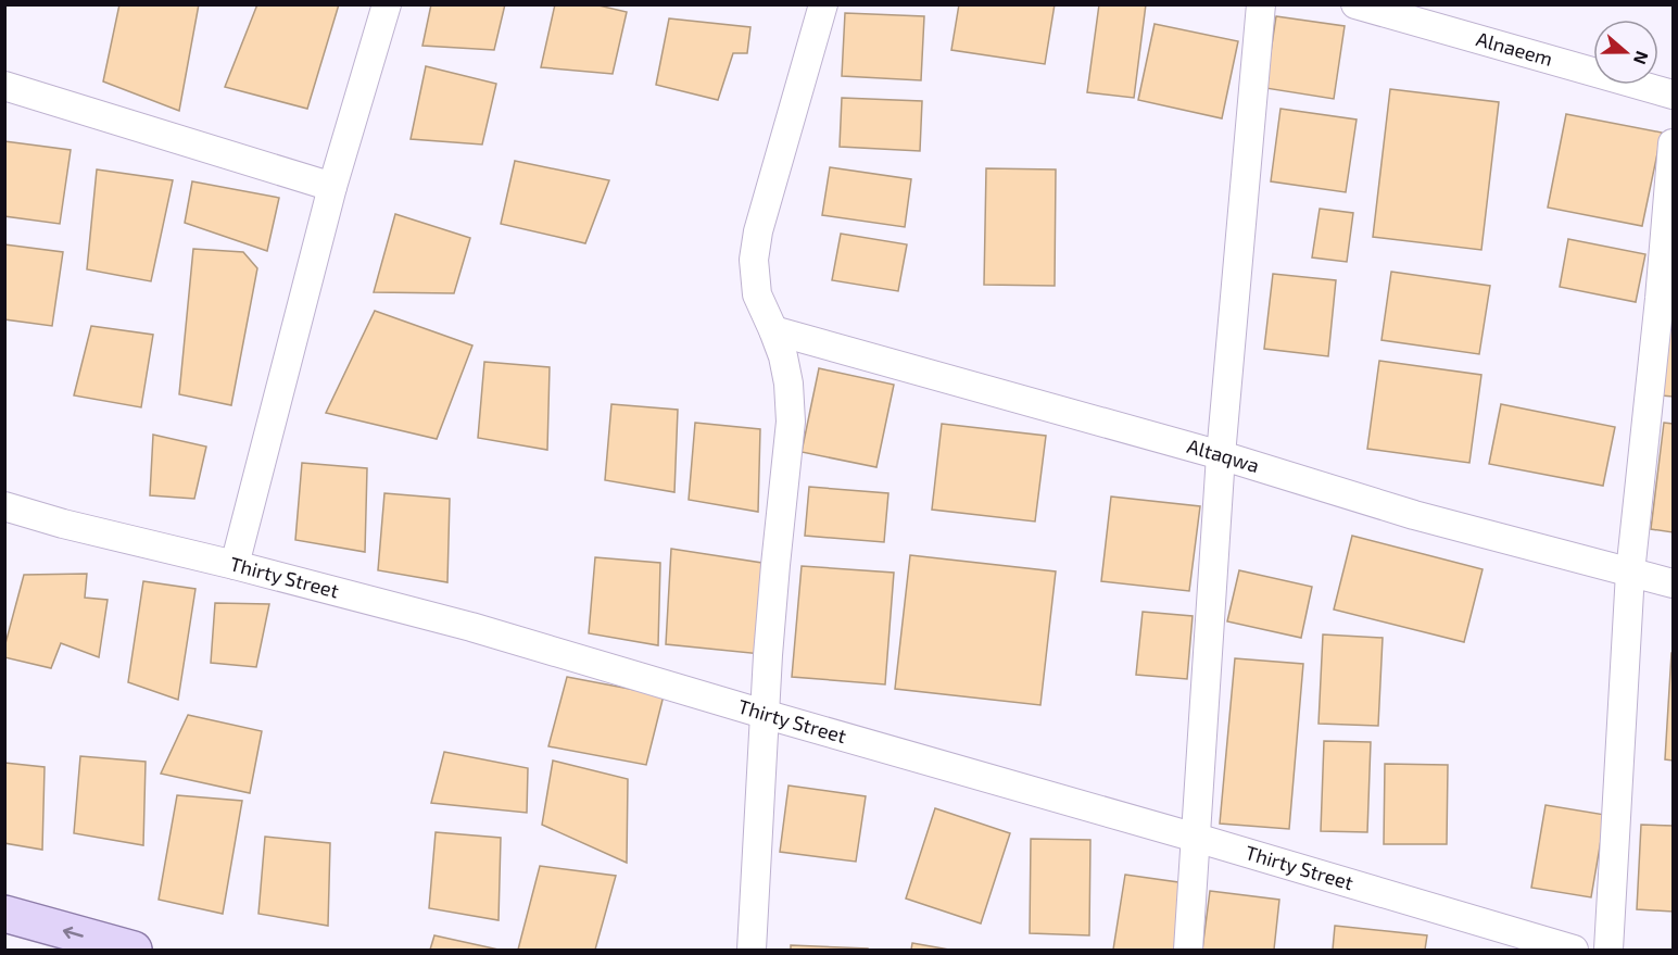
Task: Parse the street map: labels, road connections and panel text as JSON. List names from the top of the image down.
{
  "streets": {
    "street": ["Alnaeem", "Altaqwa", "Thirty Street"]
  },
  "north": "right"
}
